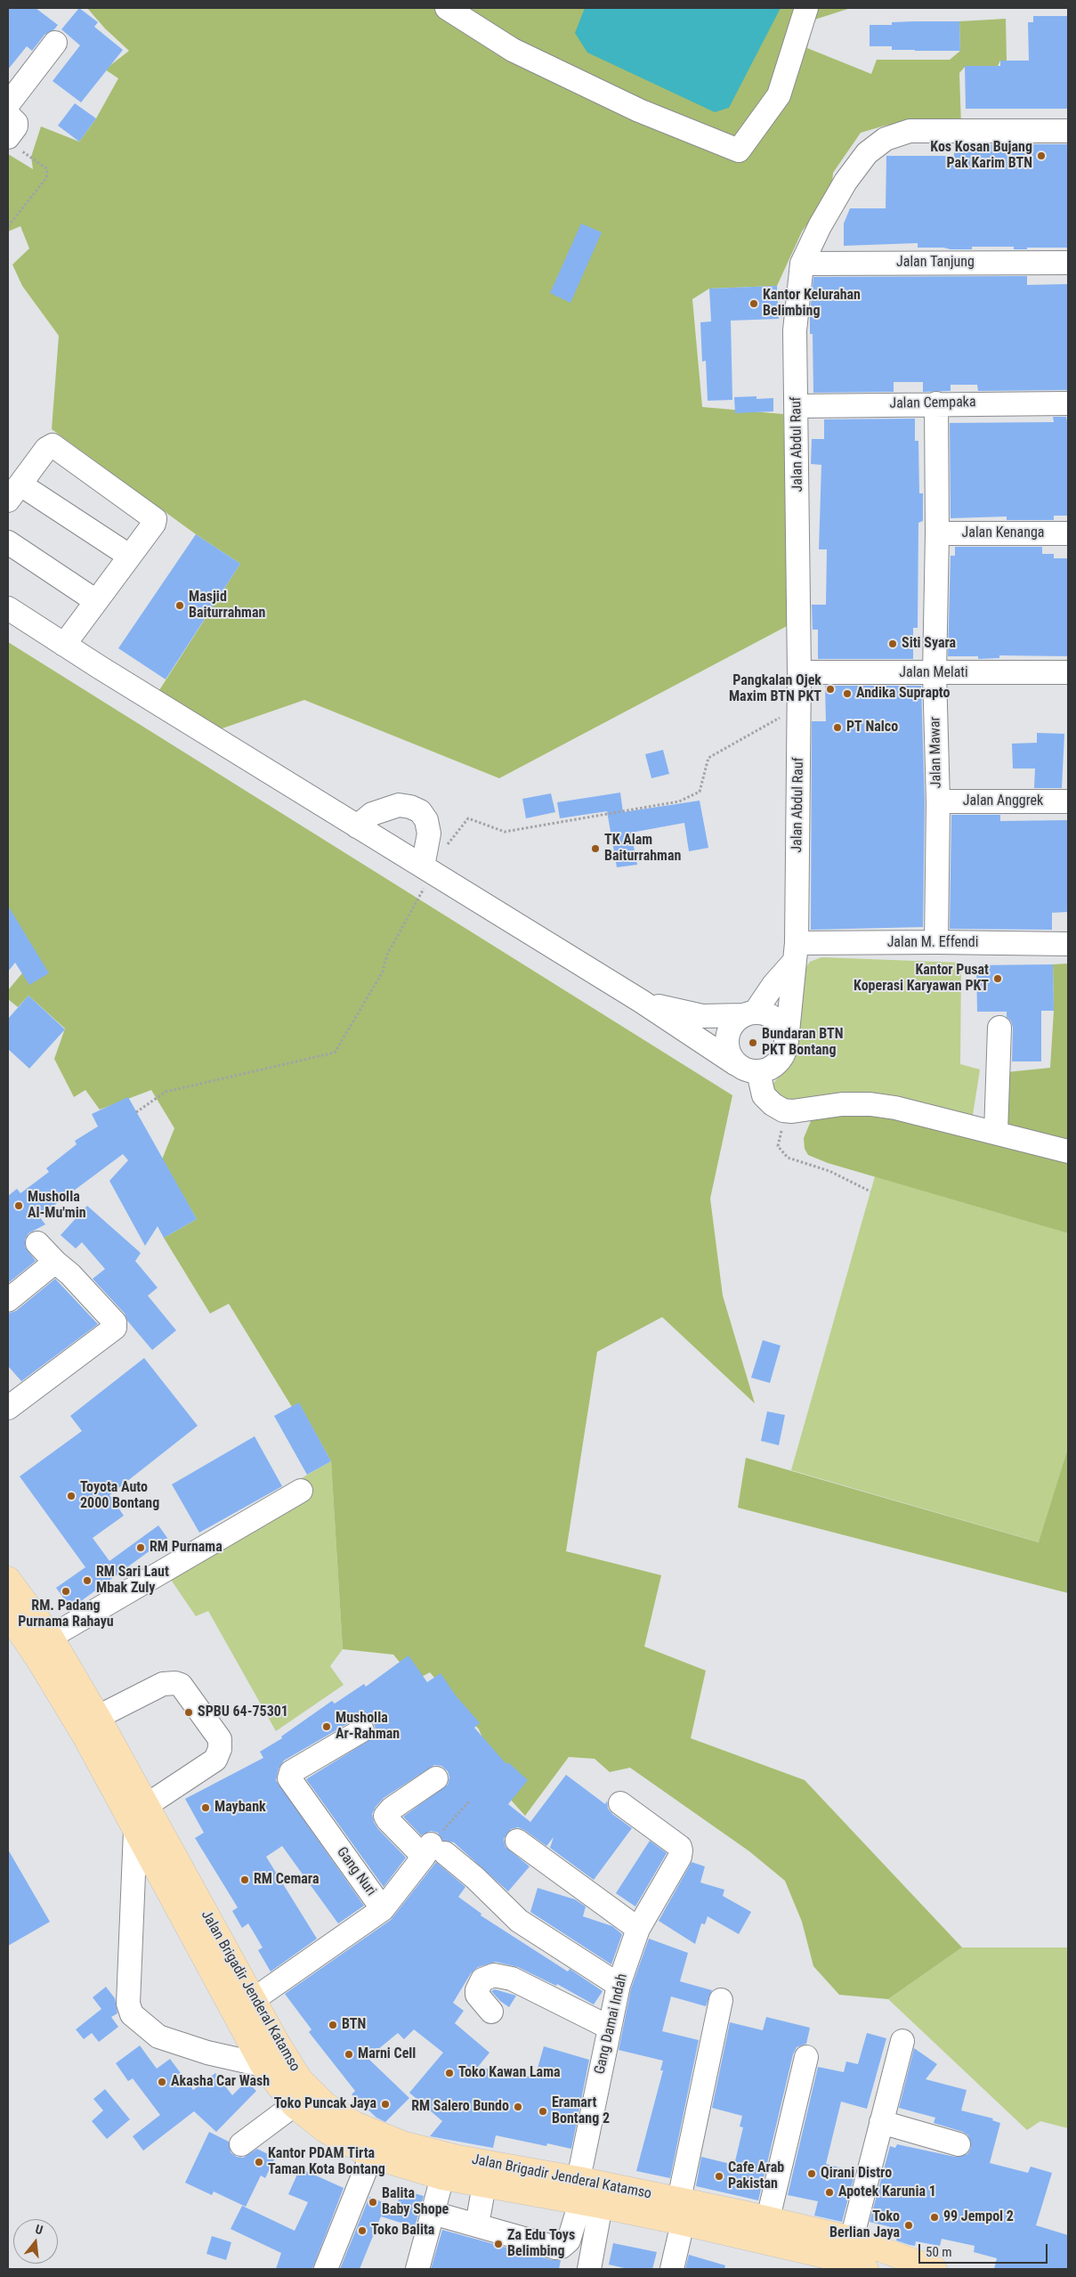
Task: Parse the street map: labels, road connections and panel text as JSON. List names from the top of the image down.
{
  "streets": {
    "main road": ["Jalan Brigadir Jenderal Katamso"],
    "street": [
      "Jalan Tanjung",
      "Jalan Cempaka",
      "Jalan Abdul Rauf",
      "Jalan Kenanga",
      "Jalan Melati",
      "Jalan Mawar",
      "Jalan Anggrek",
      "Jalan M. Effendi",
      "Gang Nuri",
      "Gang Damai Indah"
    ]
  },
  "crossings": [
    ["Jalan Tanjung", "Jalan Abdul Rauf"],
    ["Jalan Cempaka", "Jalan Abdul Rauf"],
    ["Jalan Cempaka", "Jalan Mawar"],
    ["Jalan Abdul Rauf", "Jalan Melati"],
    ["Jalan Abdul Rauf", "Jalan M. Effendi"],
    ["Jalan Kenanga", "Jalan Mawar"],
    ["Jalan Melati", "Jalan Mawar"],
    ["Jalan Mawar", "Jalan Anggrek"],
    ["Jalan Mawar", "Jalan M. Effendi"],
    ["Gang Nuri", "Jalan Brigadir Jenderal Katamso"],
    ["Jalan Brigadir Jenderal Katamso", "Gang Damai Indah"]
  ],
  "places": [
    "Kos Kosan Bujang Pak Karim BTN",
    "Kantor Kelurahan Belimbing",
    "Masjid Baiturrahman",
    "Siti Syara",
    "Pangkalan Ojek Maxim BTN PKT",
    "Andika Suprapto",
    "PT Nalco",
    "TK Alam Baiturrahman",
    "Kantor Pusat Koperasi Karyawan PKT",
    "Bundaran BTN PKT Bontang",
    "Musholla Al-Mu'min",
    "Toyota Auto 2000 Bontang",
    "RM Purnama",
    "RM Sari Laut Mbak Zuly",
    "RM. Padang Purnama Rahayu",
    "SPBU 64-75301",
    "Musholla Ar-Rahman",
    "Maybank",
    "RM Cemara",
    "BTN",
    "Marni Cell",
    "Toko Kawan Lama",
    "Akasha Car Wash",
    "Toko Puncak Jaya",
    "RM Salero Bundo",
    "Eramart Bontang 2",
    "Kantor PDAM Tirta Taman Kota Bontang",
    "Qirani Distro",
    "Cafe Arab Pakistan",
    "Apotek Karunia 1",
    "Balita Baby Shope",
    "99 Jempol 2",
    "Toko Berlian Jaya",
    "Toko Balita",
    "Za Edu Toys Belimbing"
  ],
  "scale_bar": "50 m",
  "north": "top"
}
